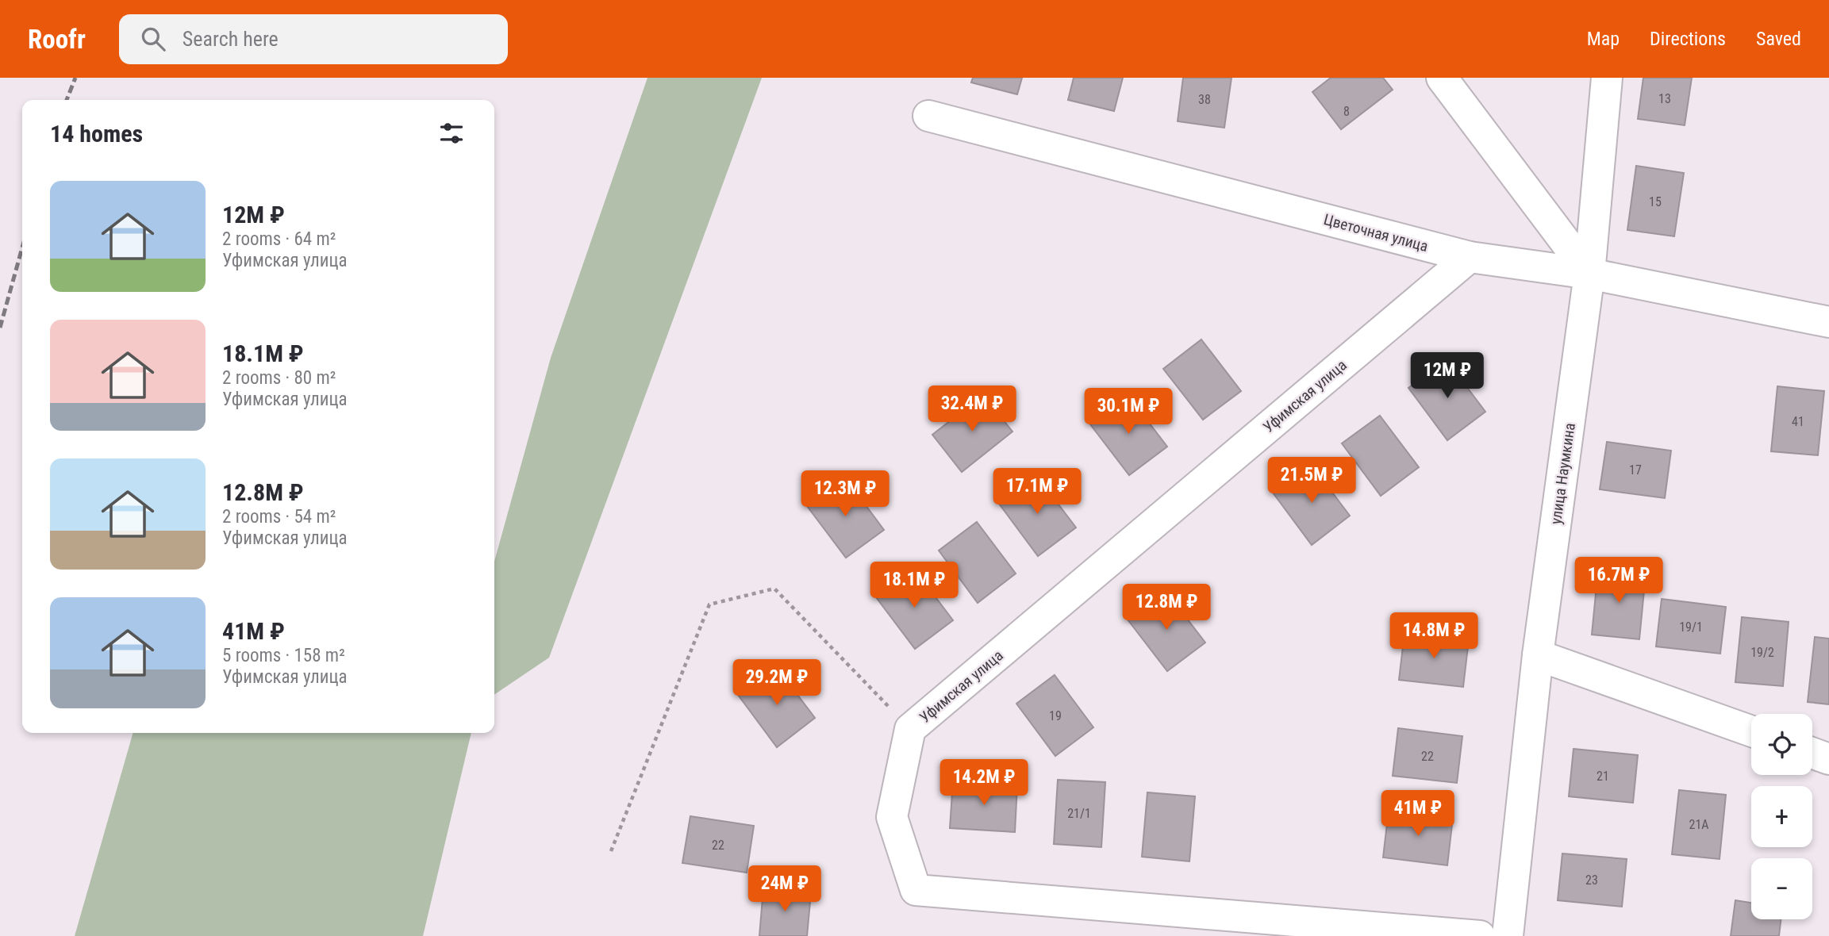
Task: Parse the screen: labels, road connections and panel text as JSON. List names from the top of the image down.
{
  "streets": {
    "street": ["Цветочная улица", "Уфимская улица", "улица Наумкина"]
  },
  "crossings": [
    ["Цветочная улица", "Уфимская улица"],
    ["Цветочная улица", "улица Наумкина"]
  ],
  "house_numbers": [
    "13",
    "38",
    "8",
    "15",
    "41",
    "17",
    "19/1",
    "19/2",
    "19",
    "22",
    "21",
    "21/1",
    "21А",
    "22",
    "23"
  ],
  "page": {
    "header": "Roofr",
    "search": "Search here",
    "nav": ["Map", "Directions", "Saved"],
    "heading": "14 homes",
    "list": [
      {
        "name": "12M ₽",
        "note": "2 rooms · 64 m² · Уфимская улица"
      },
      {
        "name": "18.1M ₽",
        "note": "2 rooms · 80 m² · Уфимская улица"
      },
      {
        "name": "12.8M ₽",
        "note": "2 rooms · 54 m² · Уфимская улица"
      },
      {
        "name": "41M ₽",
        "note": "5 rooms · 158 m² · Уфимская улица"
      }
    ],
    "price": [
      "12M ₽",
      "32.4M ₽",
      "30.1M ₽",
      "21.5M ₽",
      "17.1M ₽",
      "12.3M ₽",
      "16.7M ₽",
      "18.1M ₽",
      "12.8M ₽",
      "14.8M ₽",
      "29.2M ₽",
      "14.2M ₽",
      "41M ₽",
      "24M ₽"
    ],
    "map_buttons": ["+", "−"]
  }
}
